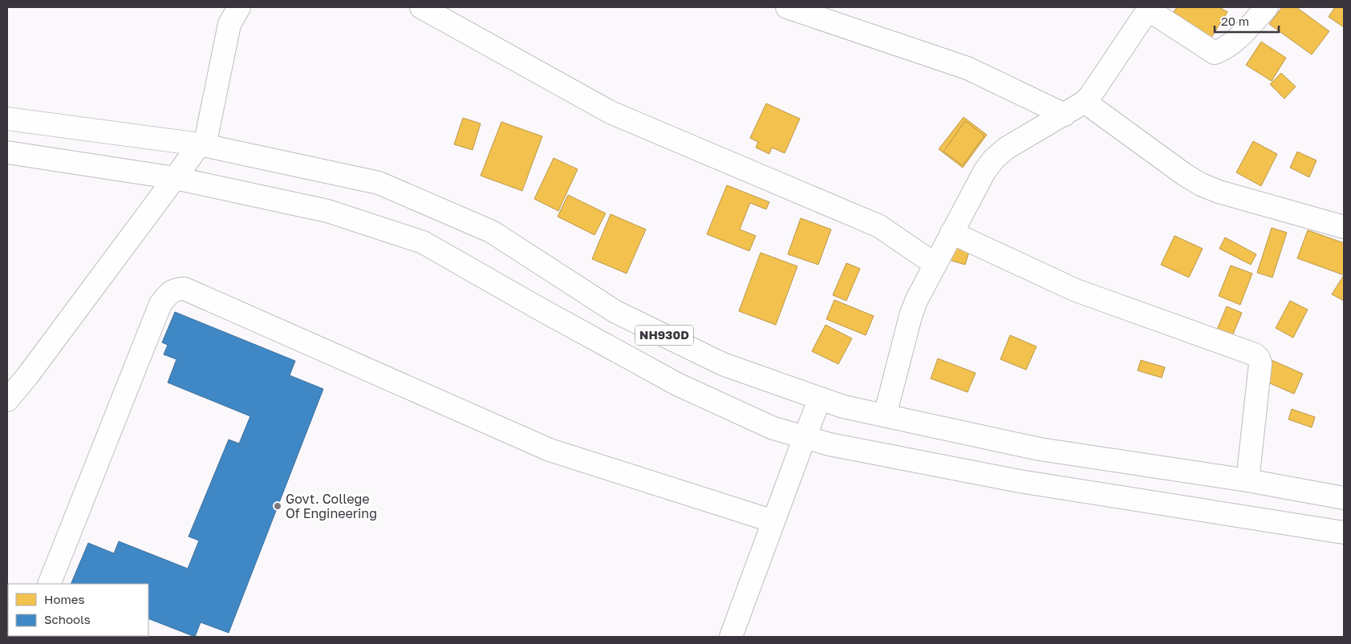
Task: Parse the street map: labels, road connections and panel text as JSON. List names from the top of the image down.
{
  "streets": {
    "main road": ["NH930D"]
  },
  "places": ["Govt. College Of Engineering"],
  "legend": ["Homes", "Schools"],
  "scale_bar": "20 m"
}
